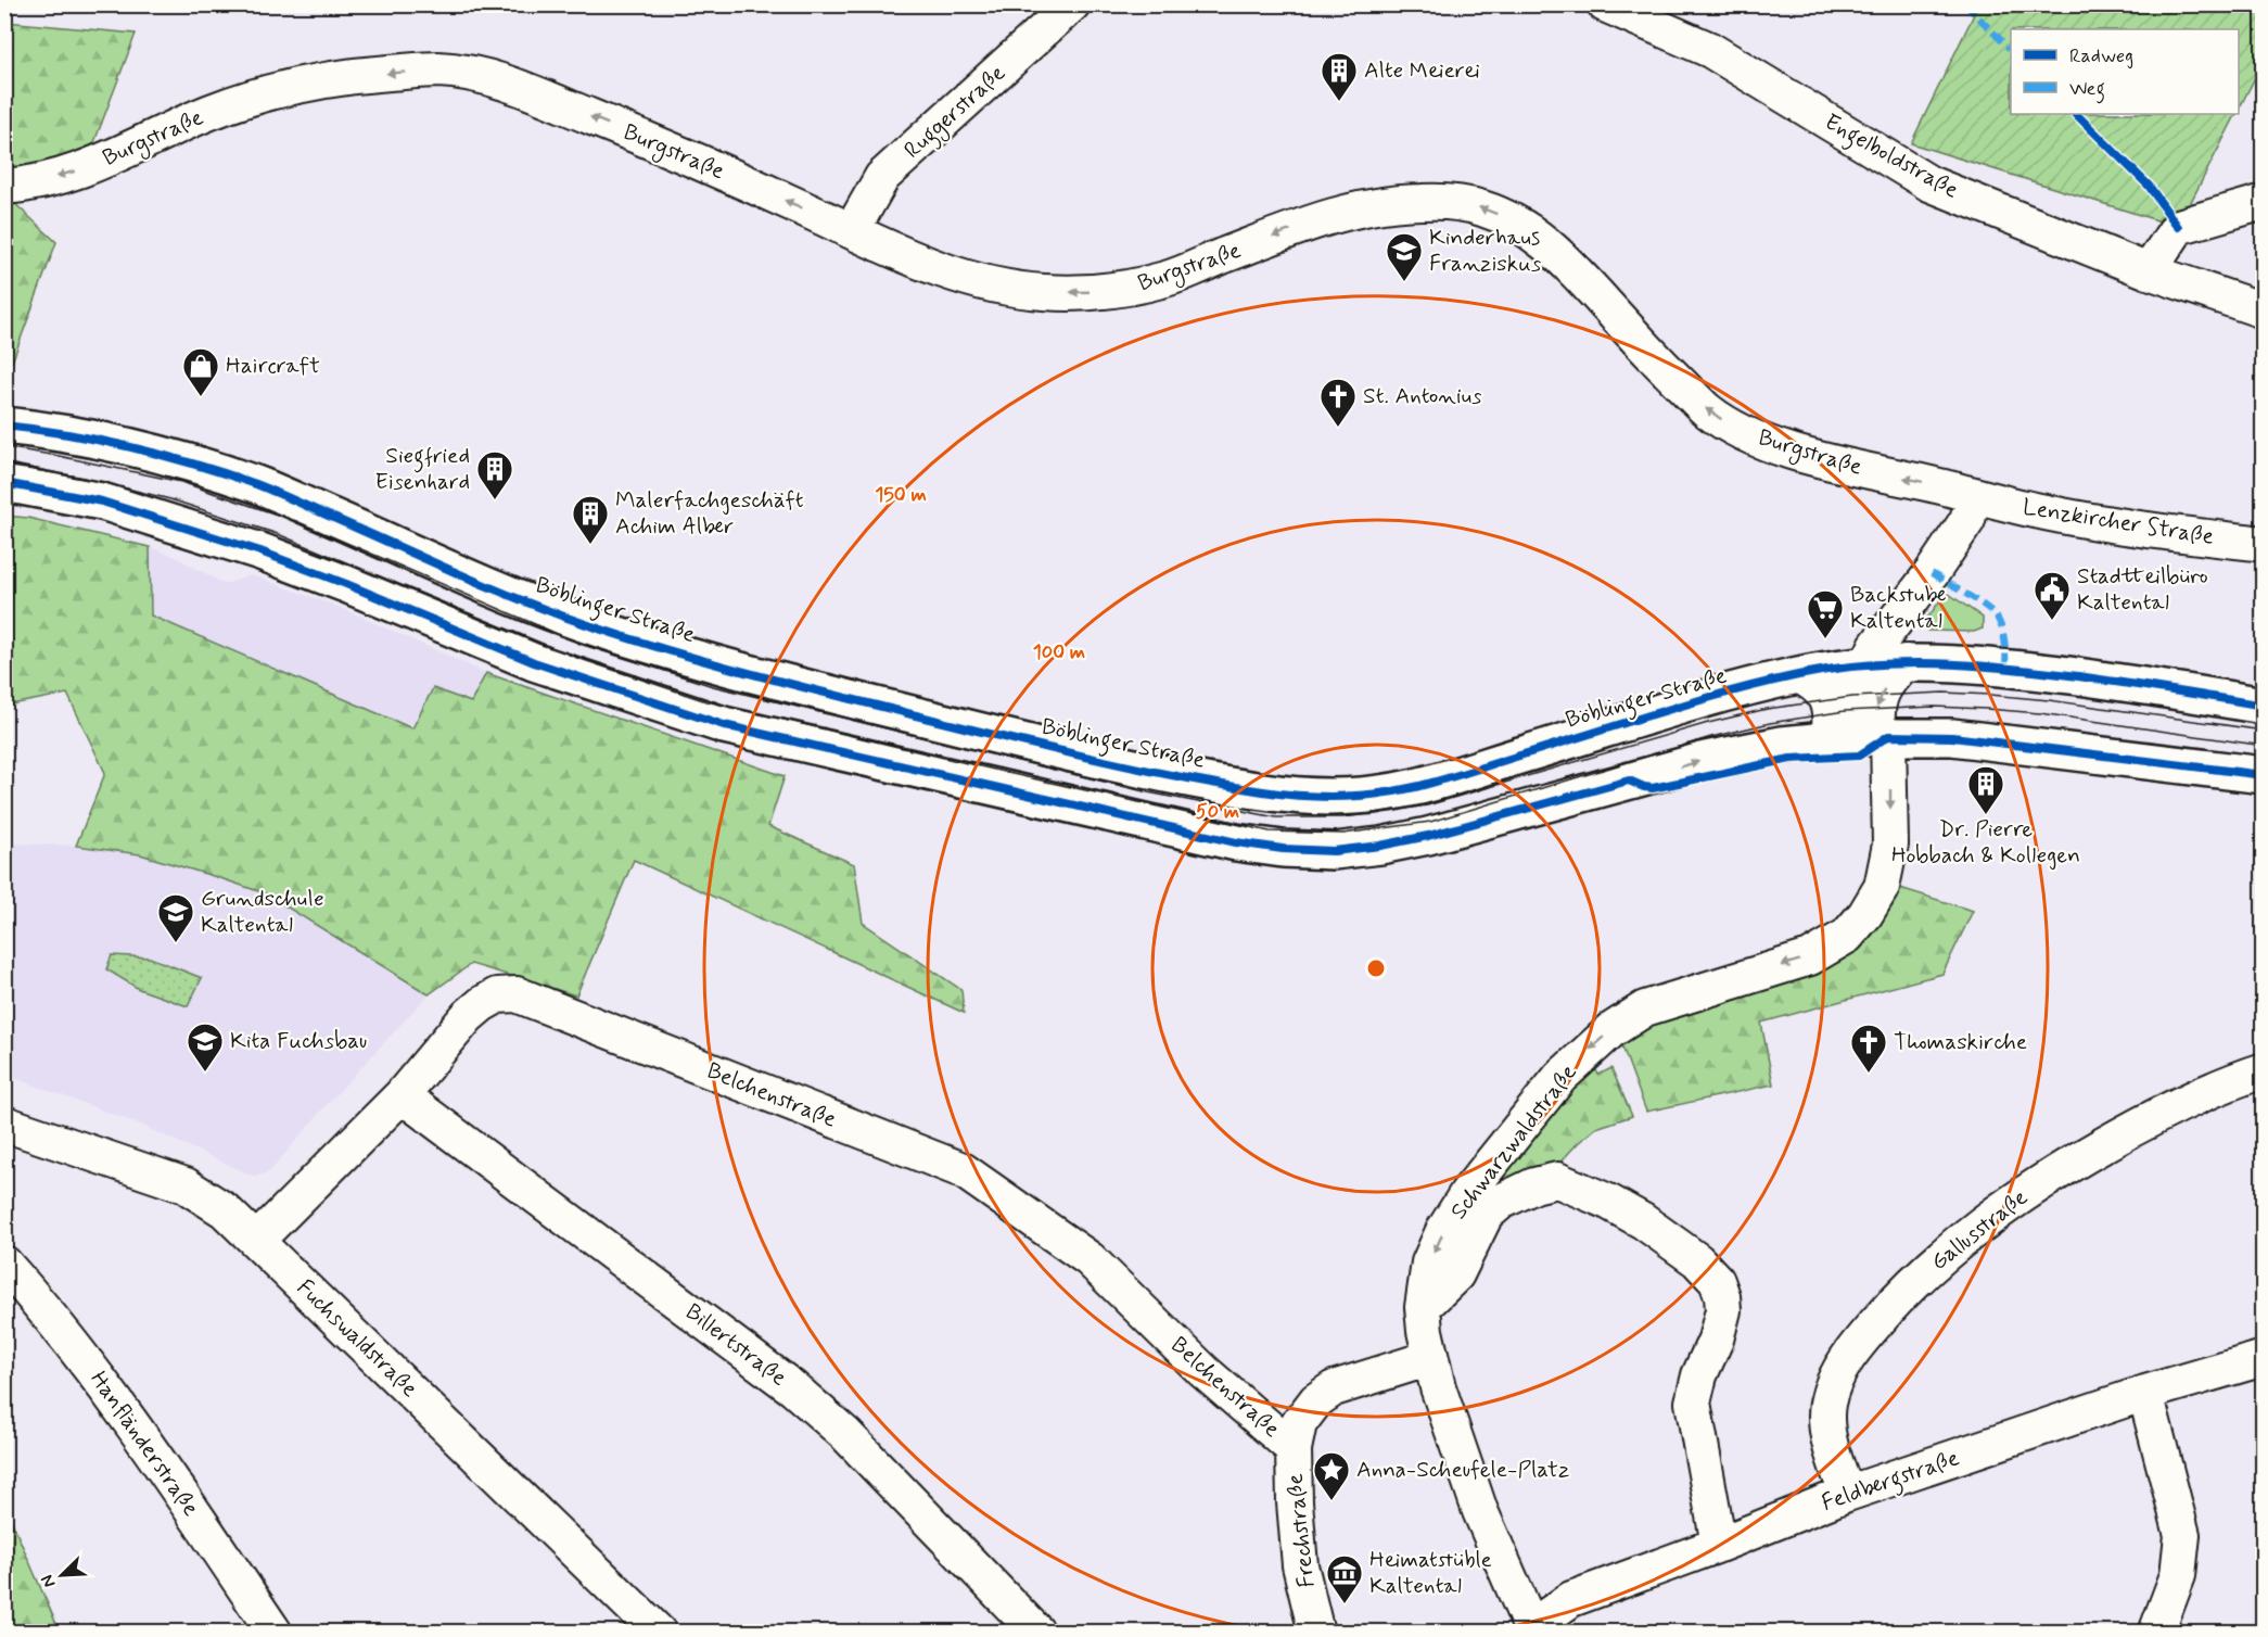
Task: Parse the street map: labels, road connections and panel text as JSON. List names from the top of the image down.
{
  "streets": {
    "main road": ["Böblinger Straße"],
    "street": [
      "Ruggerstraße",
      "Burgstraße",
      "Engelboldstraße",
      "Lenzkircher Straße",
      "Belchenstraße",
      "Schwarzwaldstraße",
      "Gallusstraße",
      "Fuchswaldstraße",
      "Billertstraße",
      "Hanfländerstraße",
      "Feldbergstraße",
      "Frechstraße"
    ]
  },
  "crossings": [
    ["Ruggerstraße", "Burgstraße"],
    ["Burgstraße", "Lenzkircher Straße"],
    ["Belchenstraße", "Fuchswaldstraße"],
    ["Belchenstraße", "Billertstraße"],
    ["Belchenstraße", "Frechstraße"],
    ["Schwarzwaldstraße", "Feldbergstraße"],
    ["Schwarzwaldstraße", "Frechstraße"],
    ["Gallusstraße", "Feldbergstraße"]
  ],
  "one_way": ["Burgstraße", "Schwarzwaldstraße"],
  "places": {
    "building": [
      "Alte Meierei",
      "Siegfried Eisenhard",
      "Malerfachgeschäft Achim Alber",
      "Dr. Pierre Hobbach & Kollegen"
    ],
    "school or university": ["Kinderhaus Franziskus", "Grundschule Kaltental", "Kita Fuchsbau"],
    "shop": ["Haircraft"],
    "church": ["St. Antonius", "Thomaskirche"],
    "public building": ["Stadtteilbüro Kaltental"],
    "supermarket": ["Backstube Kaltental"],
    "place": ["Anna-Scheufele-Platz"],
    "museum": ["Heimatstüble Kaltental"]
  },
  "legend": ["Radweg", "Weg"],
  "north": "bottom left",
  "rings": ["150 m", "100 m", "50 m"]
}
